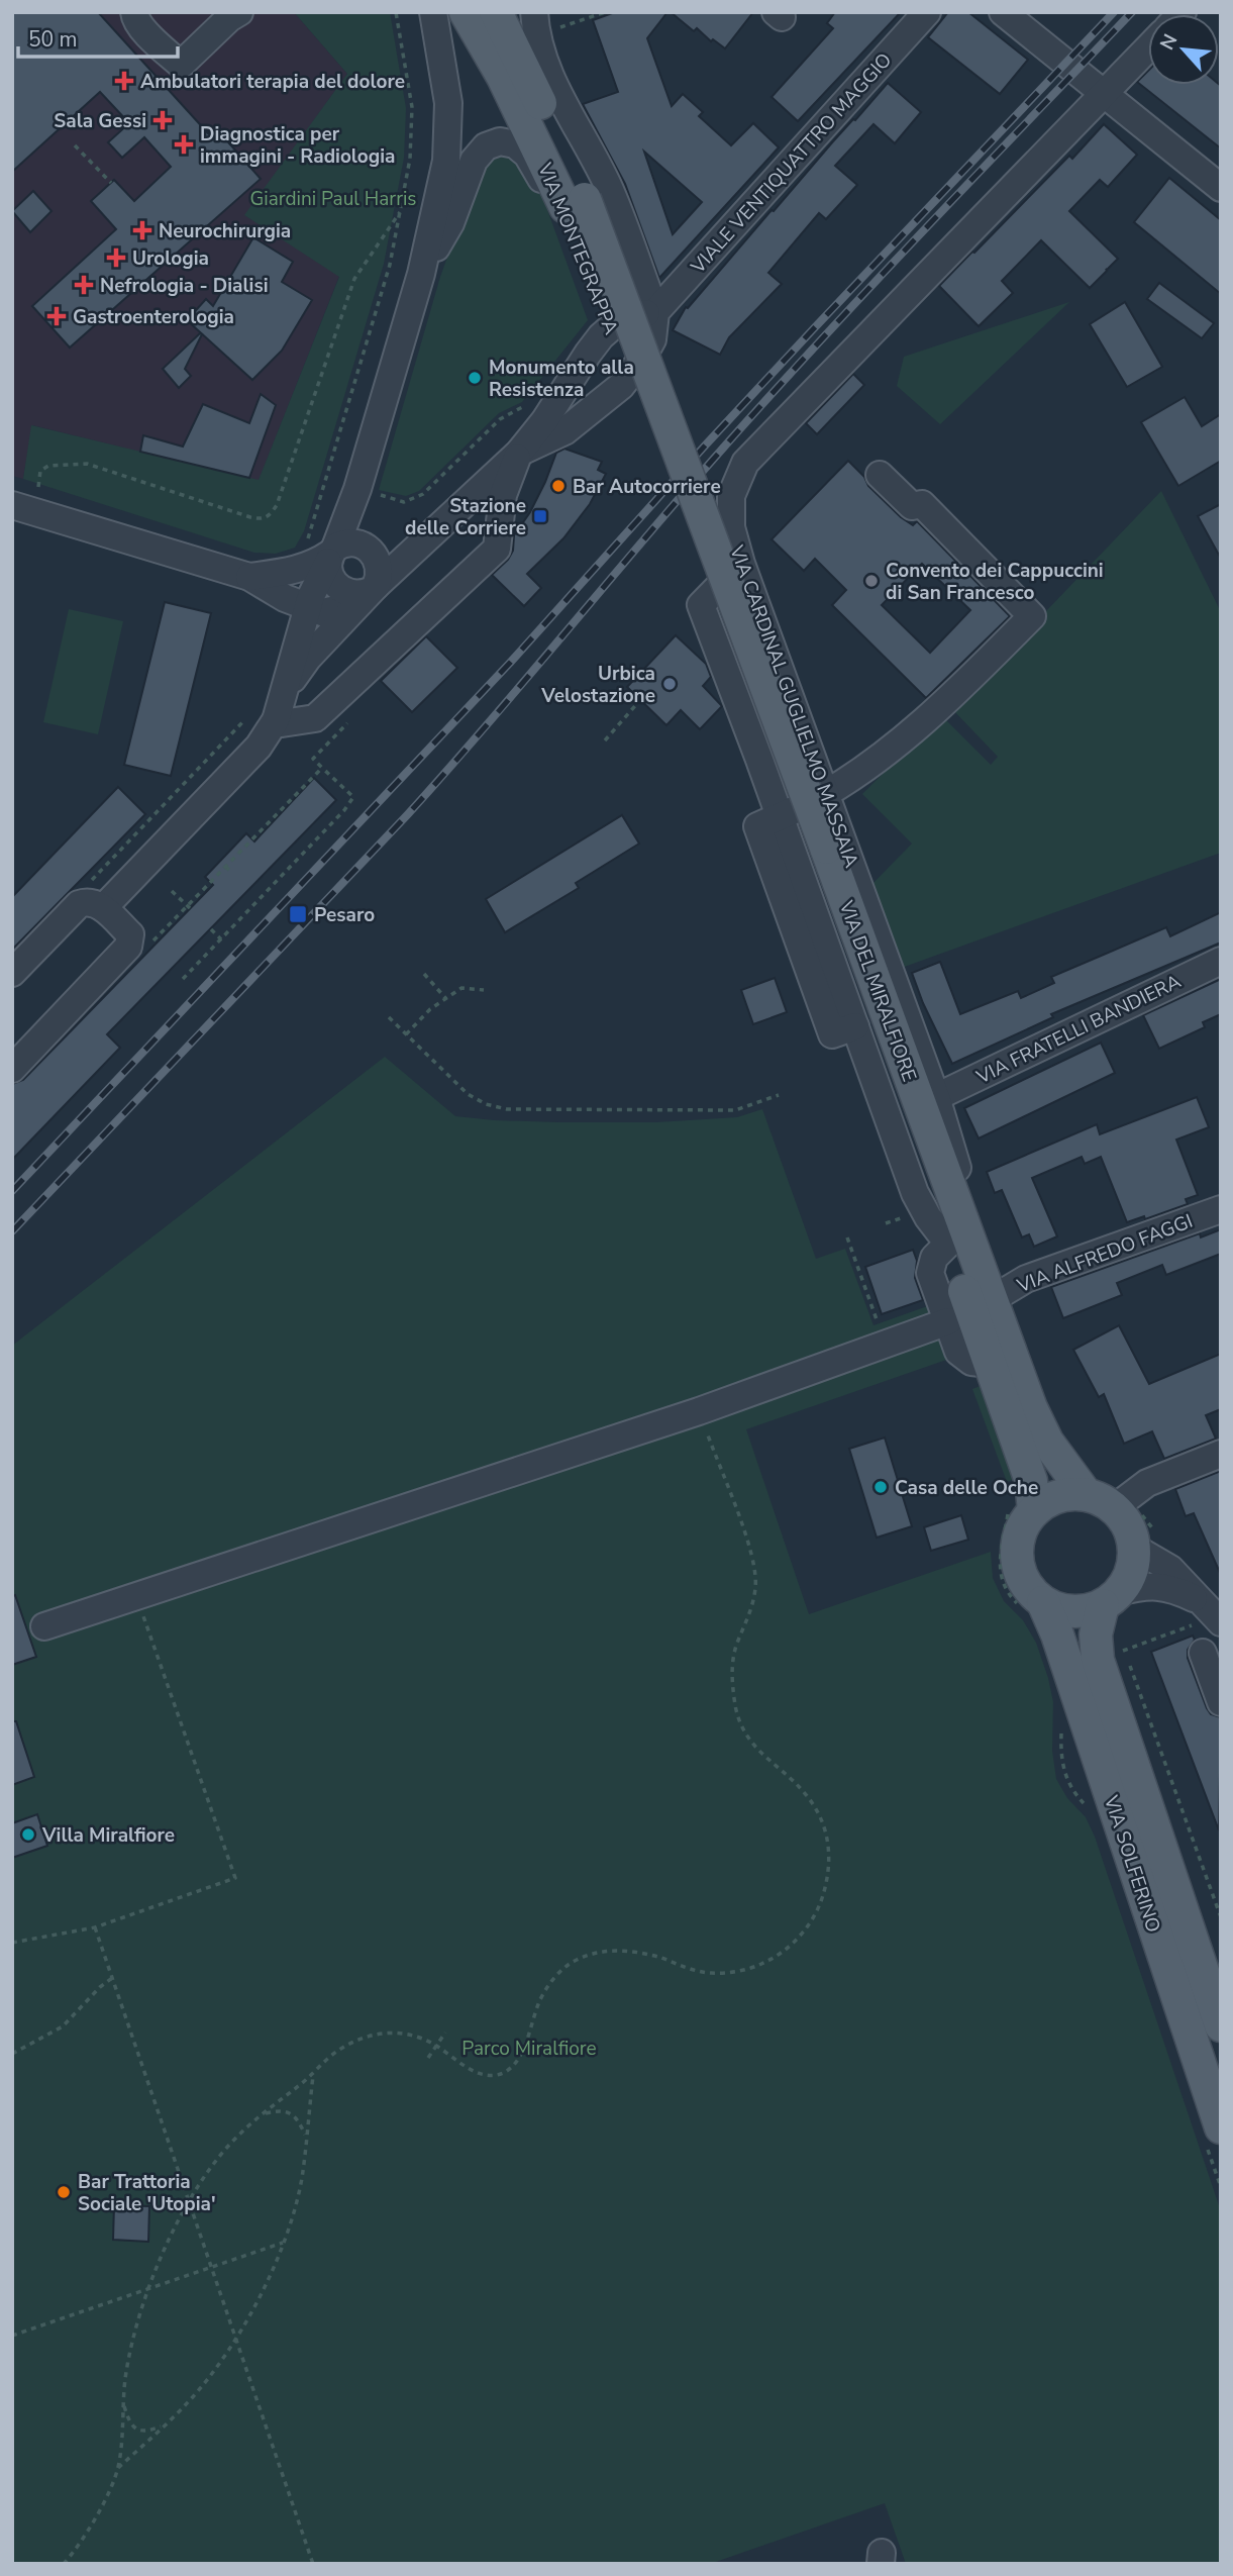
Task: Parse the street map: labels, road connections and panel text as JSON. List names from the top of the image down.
{
  "streets": {
    "main road": ["VIA MONTEGRAPPA", "VIA DEL MIRALFIORE", "VIA SOLFERINO"],
    "street": [
      "VIALE VENTIQUATTRO MAGGIO",
      "VIA CARDINAL GUGLIELMO MASSAIA",
      "VIA FRATELLI BANDIERA",
      "VIA ALFREDO FAGGI"
    ]
  },
  "crossings": [
    ["VIA MONTEGRAPPA", "VIA DEL MIRALFIORE"],
    ["VIA CARDINAL GUGLIELMO MASSAIA", "VIA DEL MIRALFIORE"],
    ["VIA CARDINAL GUGLIELMO MASSAIA", "VIA FRATELLI BANDIERA"],
    ["VIA DEL MIRALFIORE", "VIA ALFREDO FAGGI"],
    ["VIA DEL MIRALFIORE", "VIA SOLFERINO"]
  ],
  "parks": ["Giardini Paul Harris", "Parco Miralfiore"],
  "places": {
    "health": [
      "Ambulatori terapia del dolore",
      "Sala Gessi",
      "Diagnostica per immagini - Radiologia",
      "Neurochirurgia",
      "Urologia",
      "Nefrologia - Dialisi",
      "Gastroenterologia"
    ],
    "other": [
      "Monumento alla Resistenza",
      "Bar Autocorriere",
      "Convento dei Cappuccini di San Francesco",
      "Urbica Velostazione",
      "Casa delle Oche",
      "Villa Miralfiore",
      "Bar Trattoria Sociale 'Utopia'"
    ],
    "transit": ["Stazione delle Corriere", "Pesaro"]
  },
  "scale_bar": "50 m",
  "north": "top left"
}
